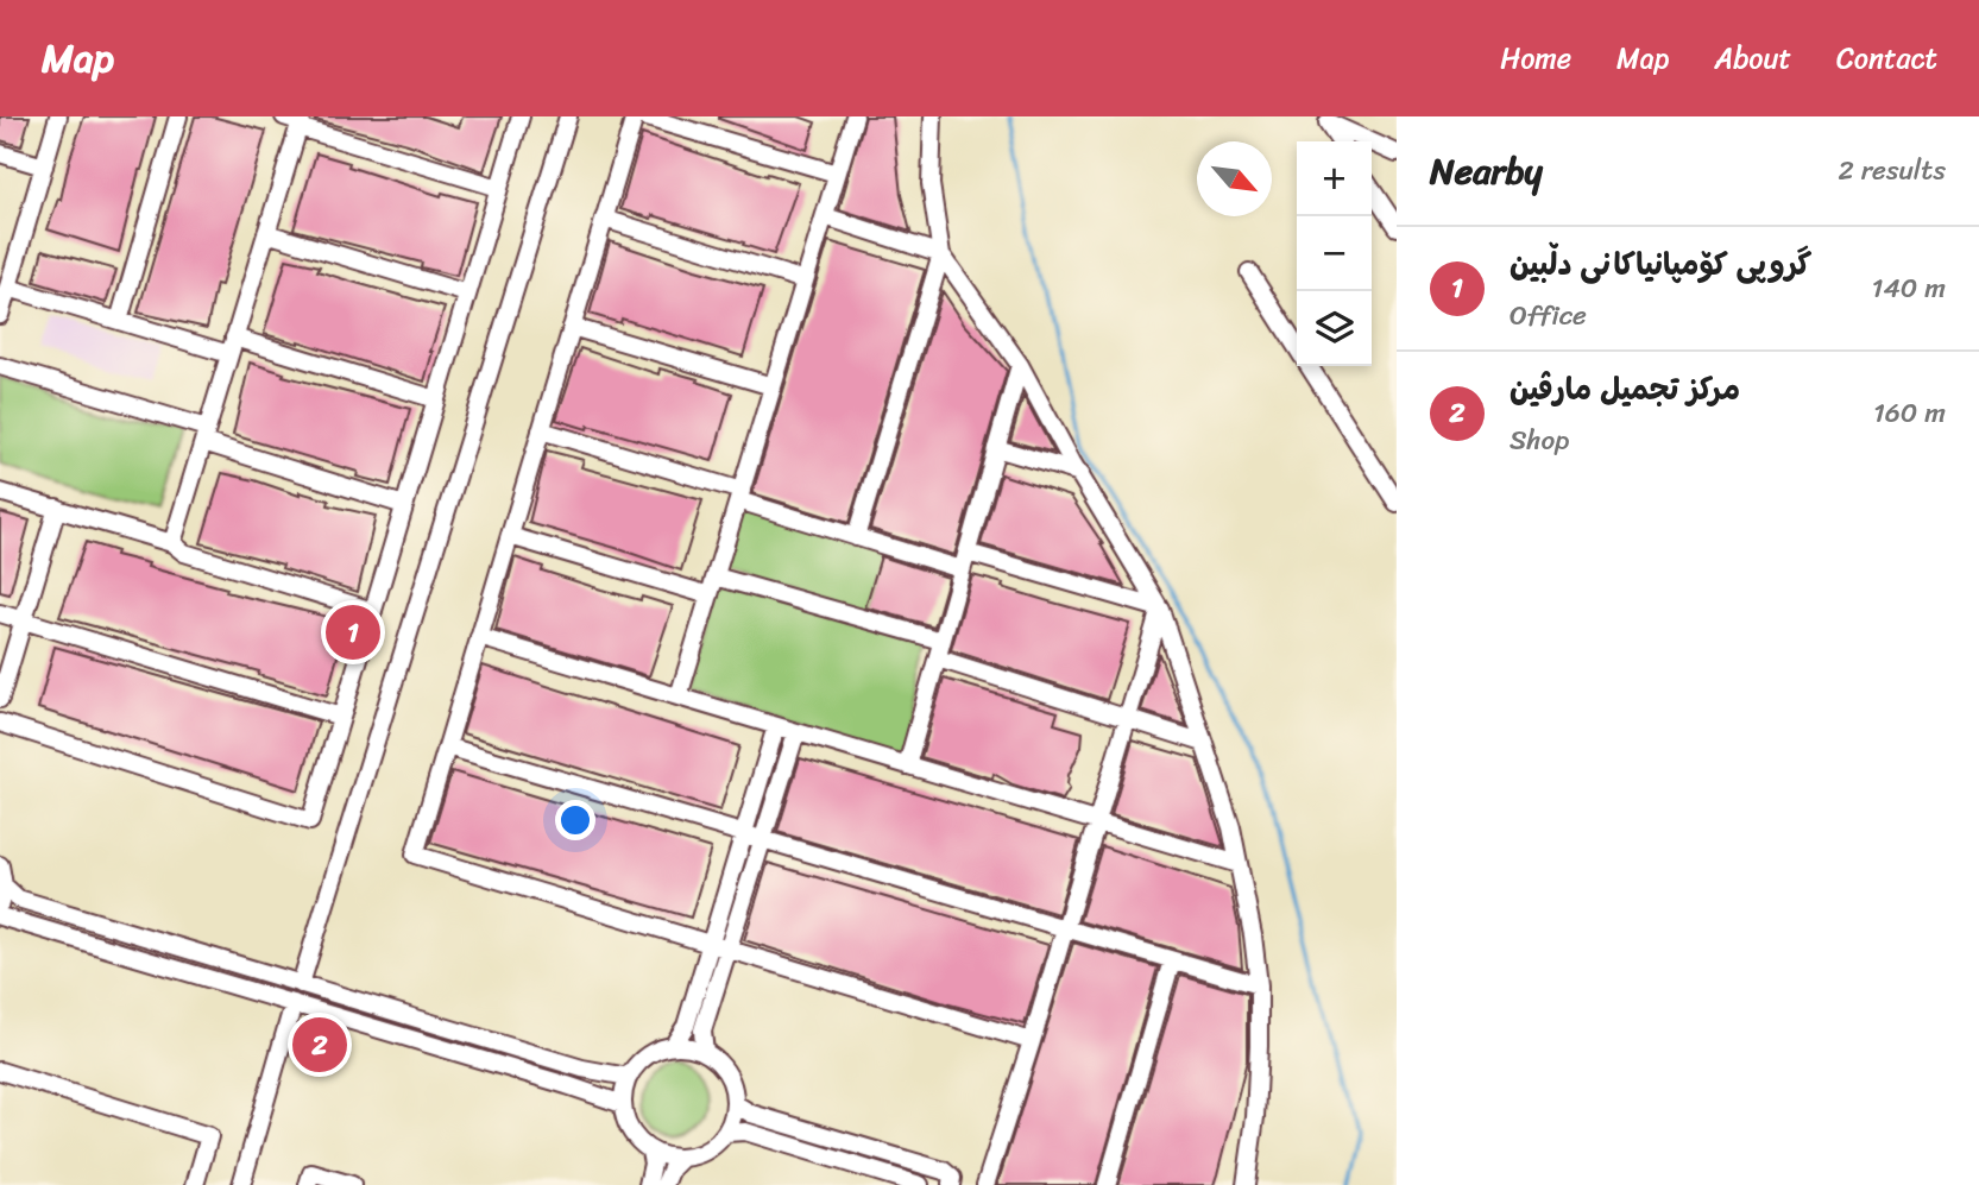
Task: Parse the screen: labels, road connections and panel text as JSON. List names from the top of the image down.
{
  "north": "bottom right",
  "page": {
    "header": "Map",
    "nav": [
      "Home",
      "Map",
      "About",
      "Contact"
    ],
    "heading": ["Nearby", "2 results"],
    "map_buttons": ["+", "−"],
    "list": [
      {
        "mark": "1",
        "name": "گروپی کۆمپانیاکانی دڵبین",
        "note": "Office",
        "value": "140 m"
      },
      {
        "mark": "2",
        "name": "مركز تجميل مارڤین",
        "note": "Shop",
        "value": "160 m"
      }
    ],
    "pins": ["1", "2"]
  }
}
